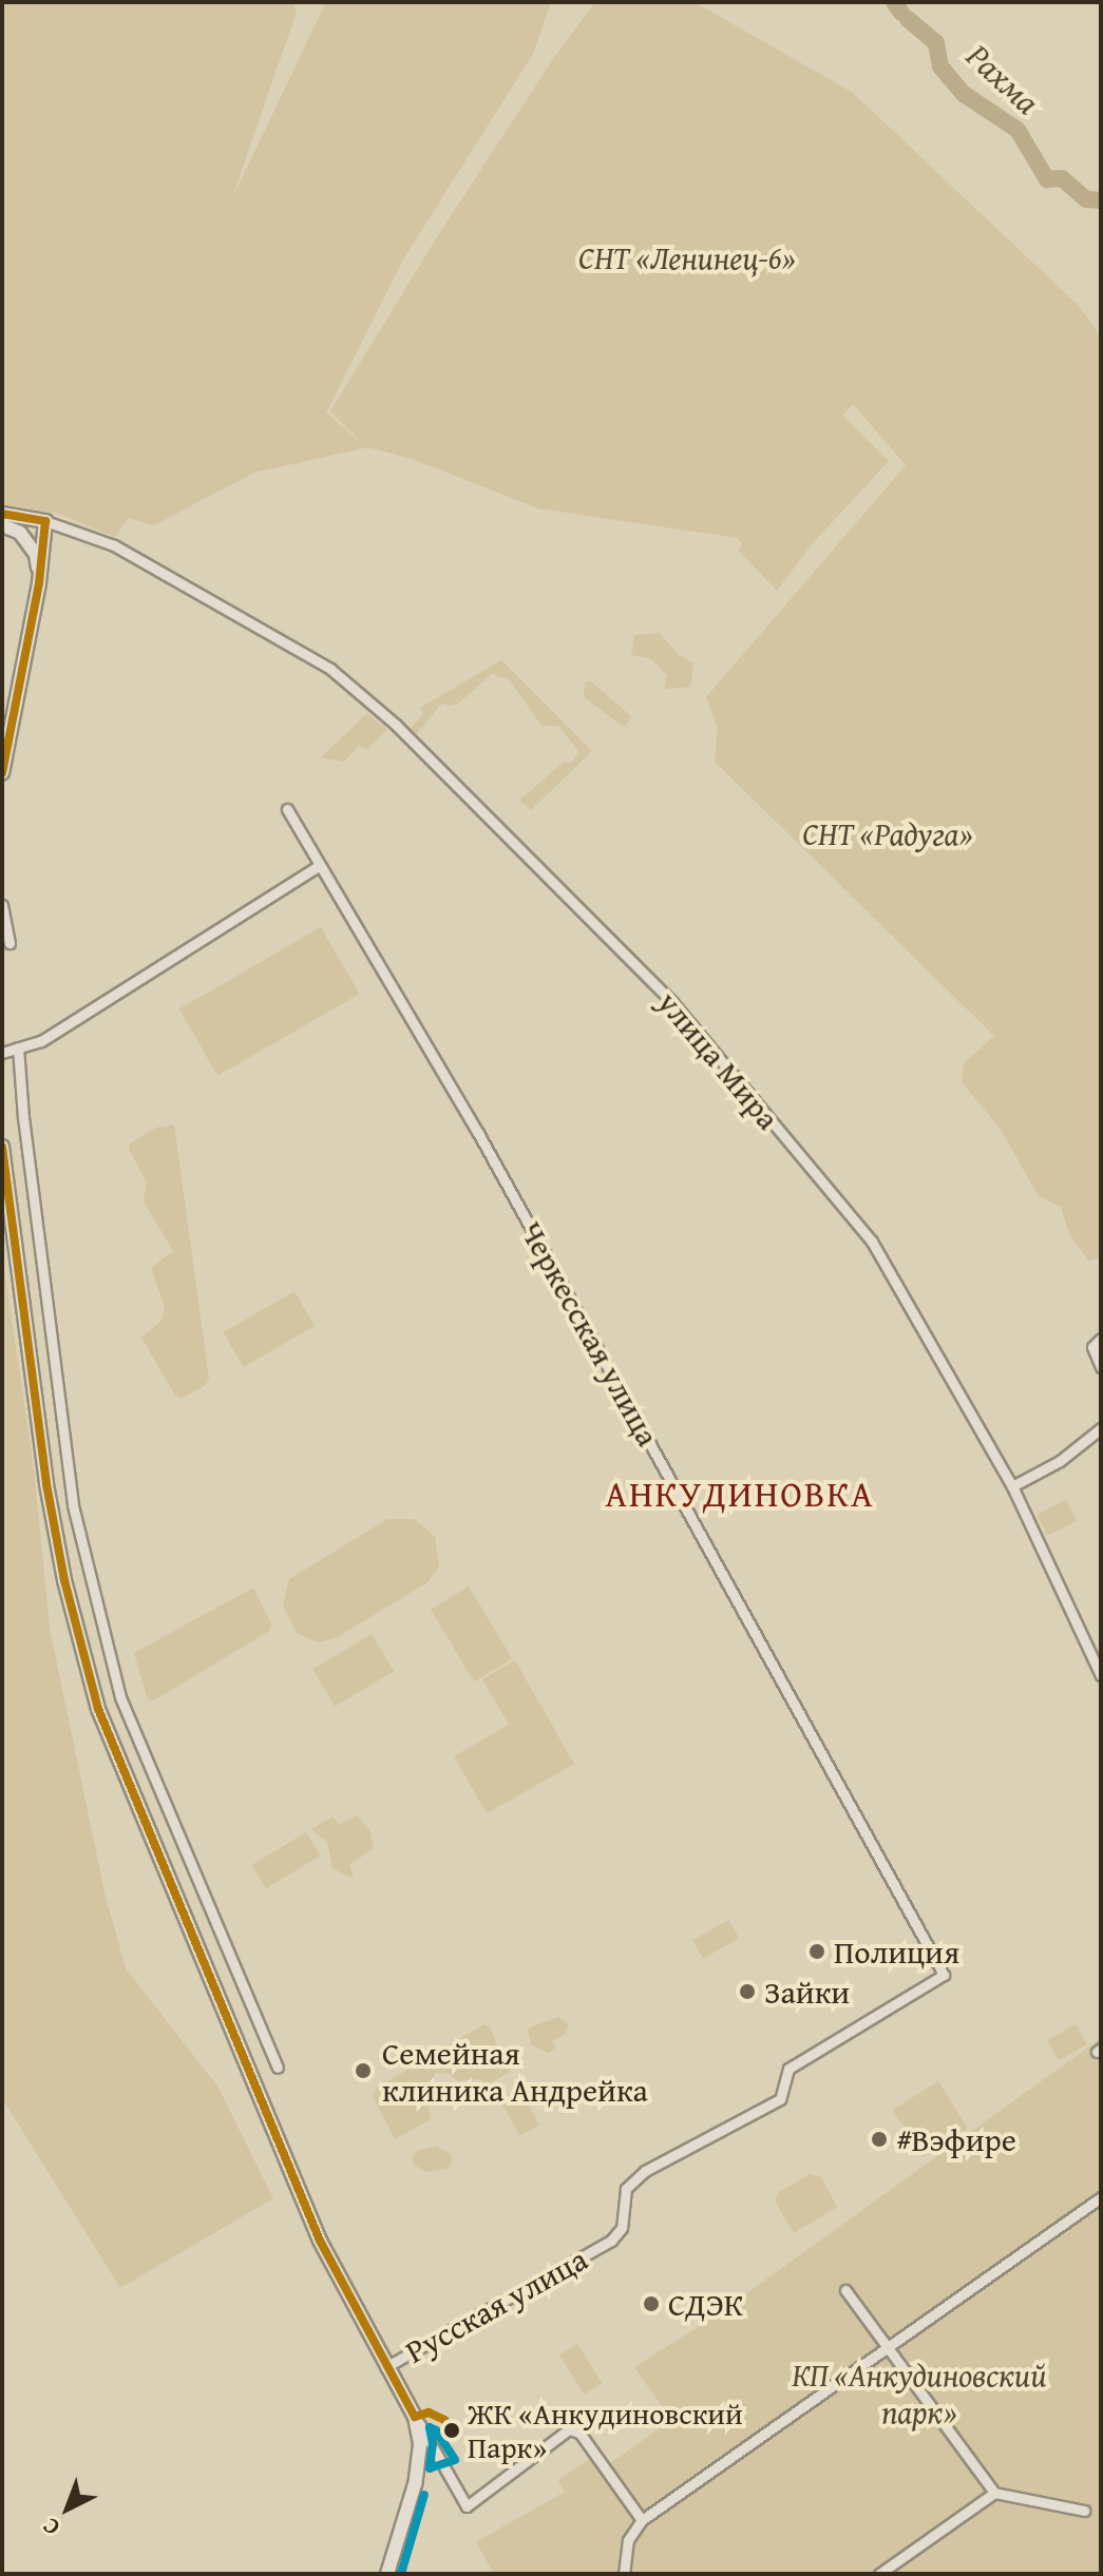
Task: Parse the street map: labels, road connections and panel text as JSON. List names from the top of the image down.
{
  "streets": {
    "street": ["улица Мира", "Черкесская улица", "Русская улица"]
  },
  "crossings": [
    ["Черкесская улица", "Русская улица"]
  ],
  "districts": ["АНКУДИНОВКА"],
  "water": ["Рахма"],
  "parks": ["СНТ «Ленинец-6»", "СНТ «Радуга»", "КП «Анкудиновский парк»"],
  "places": [
    "Полиция",
    "Зайки",
    "Семейная клиника Андрейка",
    "#Вэфире",
    "СДЭК",
    "ЖК «Анкудиновский Парк»"
  ],
  "north": "bottom left"
}
